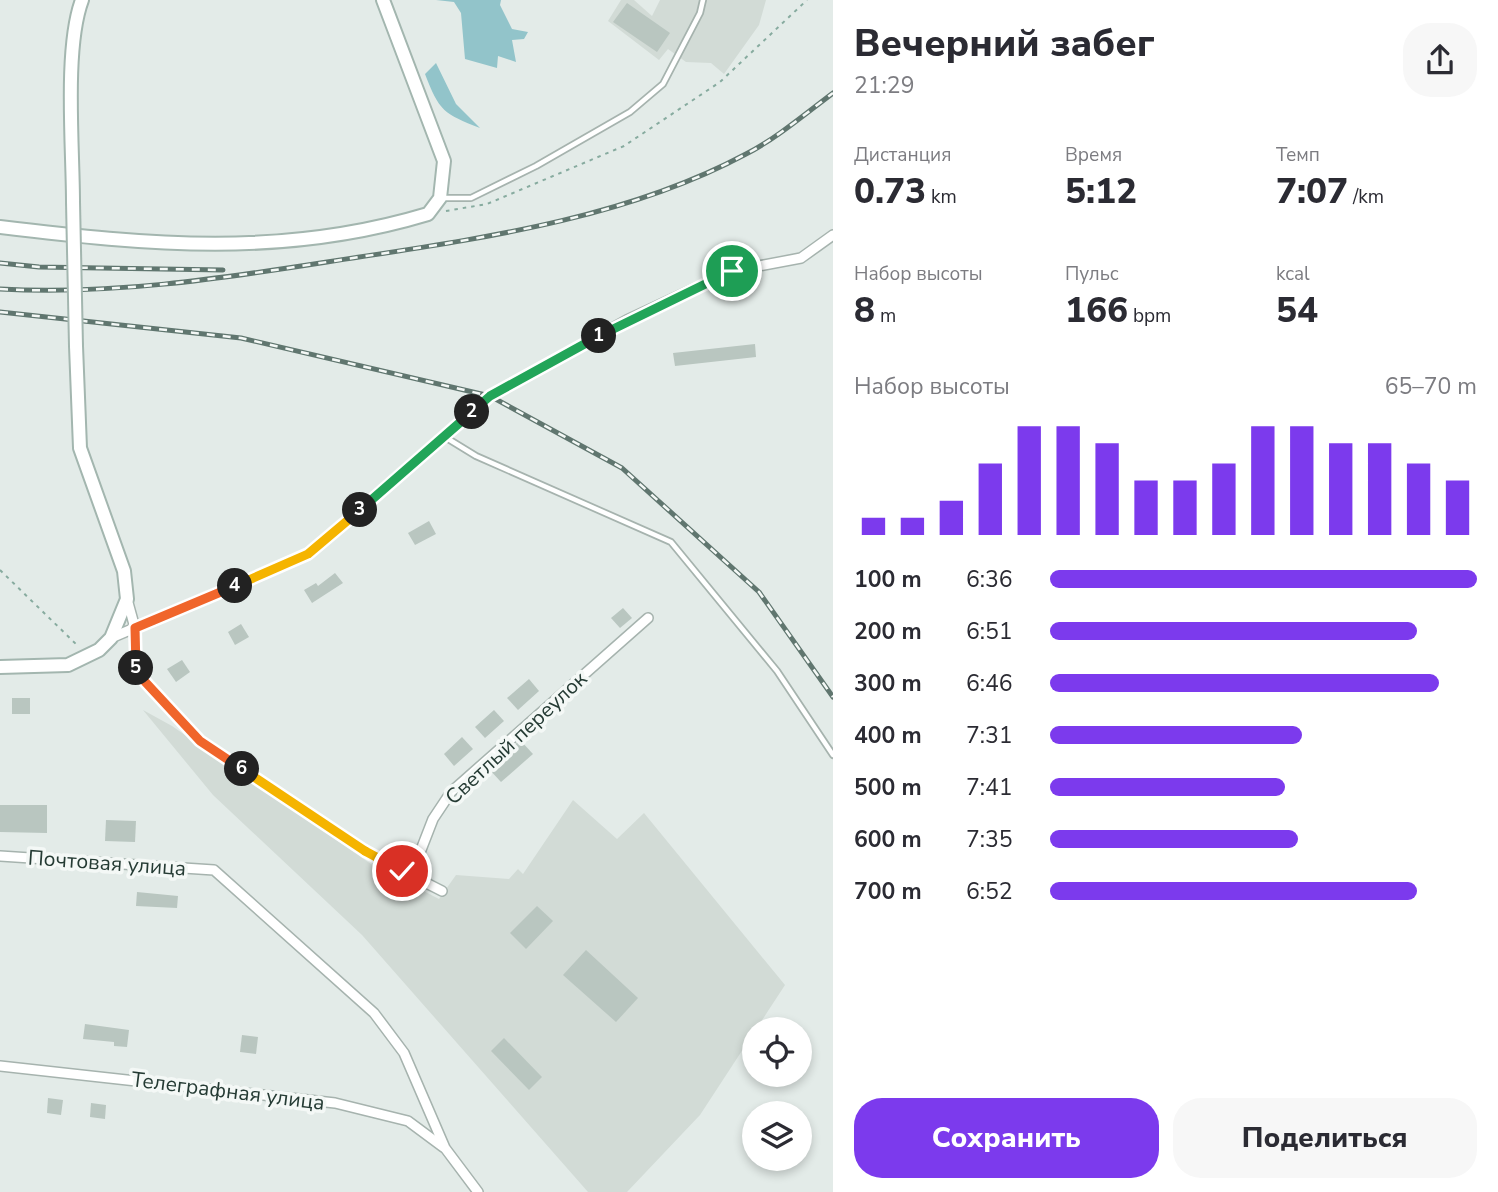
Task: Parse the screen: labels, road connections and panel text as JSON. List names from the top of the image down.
{
  "streets": {
    "street": ["Светлый переулок", "Почтовая улица", "Телеграфная улица"]
  },
  "crossings": [
    ["Почтовая улица", "Телеграфная улица"]
  ],
  "page": {
    "heading": ["Вечерний забег", "21:29"],
    "stats": [
      ["Дистанция", "0.73 km"],
      ["Время", "5:12"],
      ["Темп", "7:07 /km"],
      ["Набор высоты", "8 m"],
      ["Пульс", "166 bpm"],
      ["kcal", "54"]
    ],
    "pins": [
      "1",
      "2",
      "3",
      "4",
      "5",
      "6"
    ],
    "chart": ["Набор высоты", "65–70 m"],
    "list": [
      {
        "name": "100 m",
        "note": "6:36"
      },
      {
        "name": "200 m",
        "note": "6:51"
      },
      {
        "name": "300 m",
        "note": "6:46"
      },
      {
        "name": "400 m",
        "note": "7:31"
      },
      {
        "name": "500 m",
        "note": "7:41"
      },
      {
        "name": "600 m",
        "note": "7:35"
      },
      {
        "name": "700 m",
        "note": "6:52"
      }
    ],
    "buttons": ["Сохранить", "Поделиться"]
  }
}
